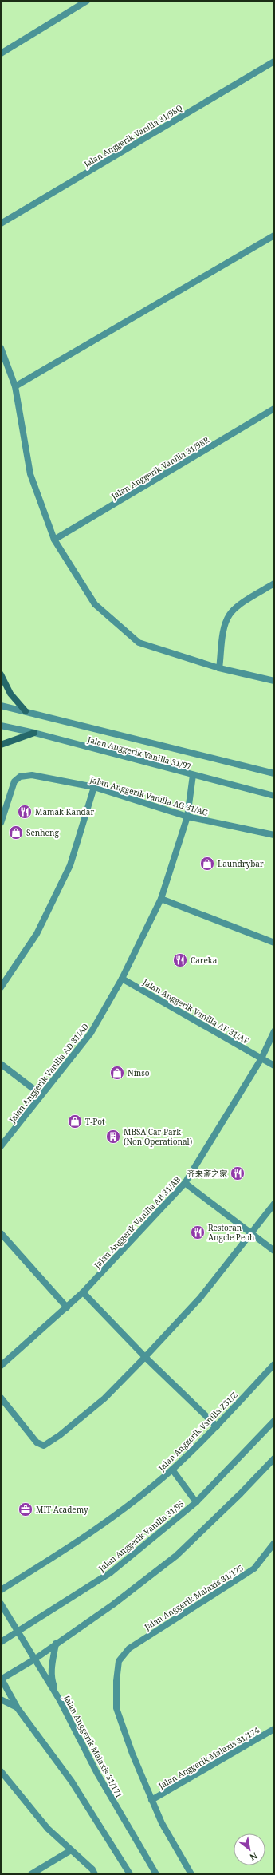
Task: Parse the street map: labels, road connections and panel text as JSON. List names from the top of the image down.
{
  "streets": {
    "street": [
      "Jalan Anggerik Vanilla 31/98Q",
      "Jalan Anggerik Vanilla 31/98R",
      "Jalan Anggerik Vanilla 31/97",
      "Jalan Anggerik Vanilla AG 31/AG",
      "Jalan Anggerik Vanilla AF 31/AF",
      "Jalan Anggerik Vanilla AD 31/AD",
      "Jalan Anggerik Vanilla AB 31/AB",
      "Jalan Anggerik Vanilla Z31/Z",
      "Jalan Anggerik Vanilla 31/95",
      "Jalan Anggerik Malaxis 31/175",
      "Jalan Anggerik Malaxis 31/171",
      "Jalan Anggerik Malaxis 31/174"
    ]
  },
  "crossings": [
    ["Jalan Anggerik Vanilla 31/97", "Jalan Anggerik Vanilla AD 31/AD"],
    ["Jalan Anggerik Vanilla AG 31/AG", "Jalan Anggerik Vanilla AD 31/AD"],
    ["Jalan Anggerik Vanilla AF 31/AF", "Jalan Anggerik Vanilla AD 31/AD"],
    ["Jalan Anggerik Vanilla AF 31/AF", "Jalan Anggerik Vanilla AB 31/AB"],
    ["Jalan Anggerik Vanilla 31/95", "Jalan Anggerik Malaxis 31/171"],
    ["Jalan Anggerik Malaxis 31/175", "Jalan Anggerik Malaxis 31/174"]
  ],
  "places": {
    "restaurant": [
      "Mamak Kandar",
      "Careka",
      "齐来斋之家",
      "Restoran Angcle Peoh"
    ],
    "shop": [
      "Senheng",
      "Laundrybar",
      "Ninso",
      "T-Pot"
    ],
    "building": ["MBSA Car Park (Non Operational)"],
    "office": ["MIT Academy"]
  },
  "north": "bottom right"
}
